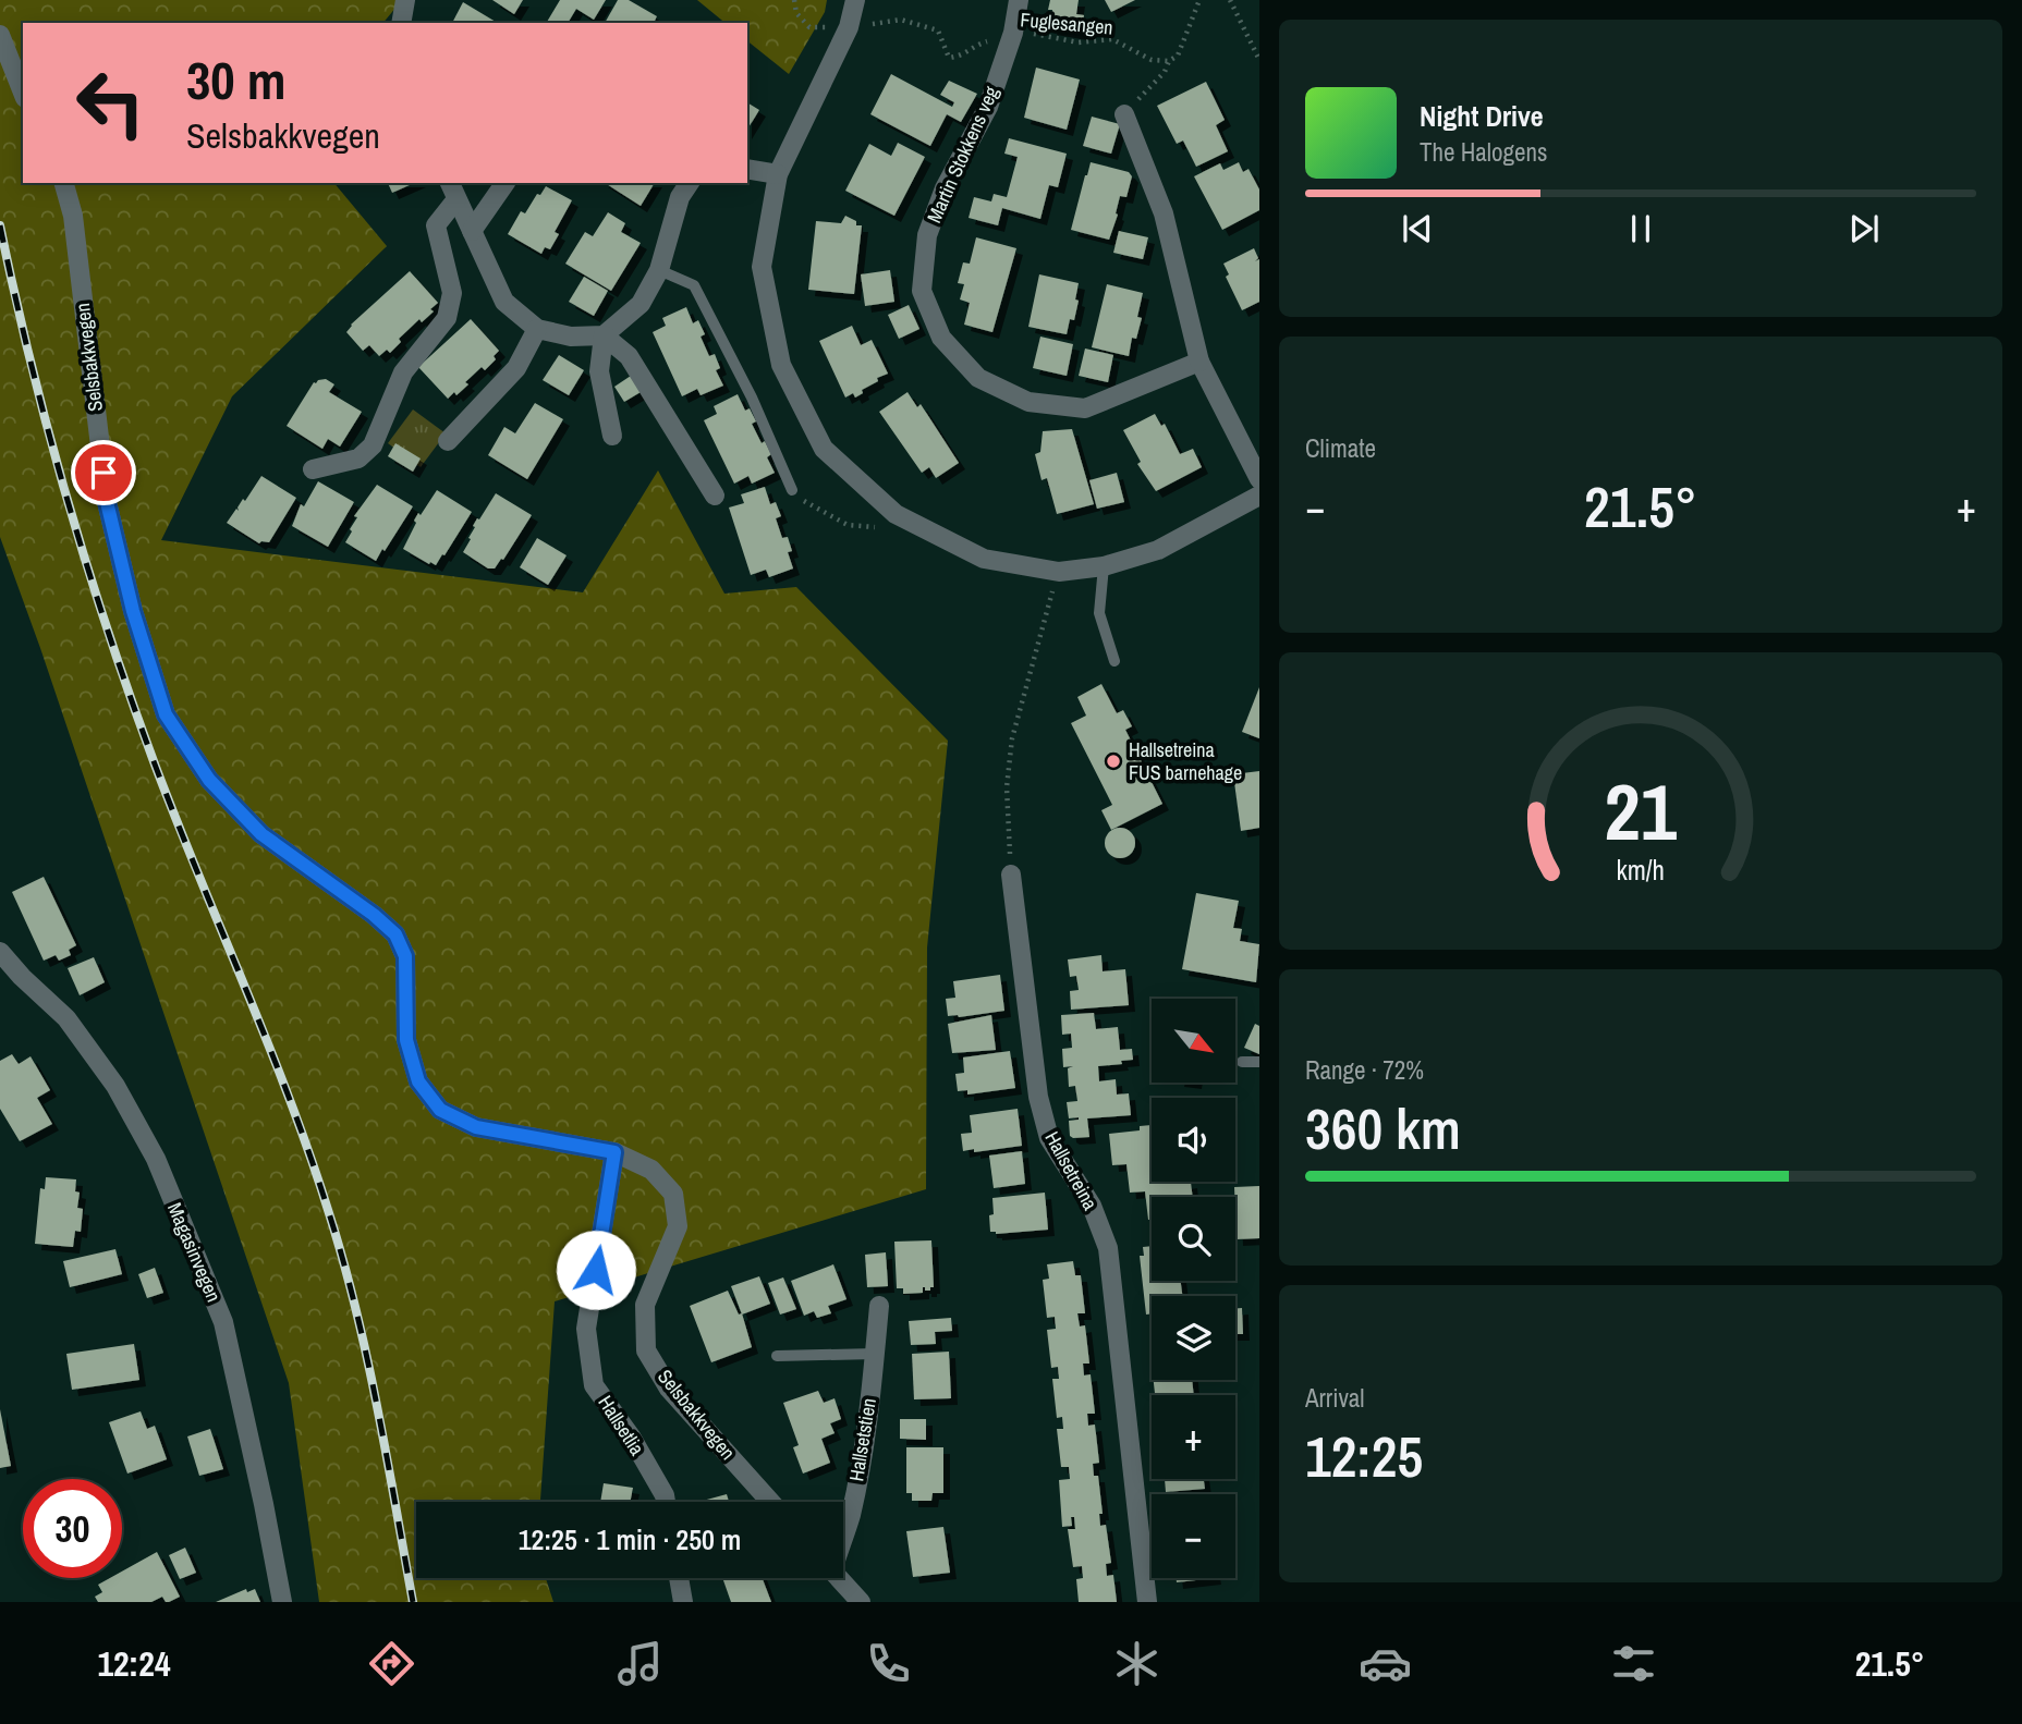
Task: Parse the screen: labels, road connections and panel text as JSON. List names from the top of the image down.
{
  "streets": {
    "street": [
      "Martin Stokkens veg",
      "Selsbakkvegen",
      "Hallsetreina",
      "Magasinvegen",
      "Hallsetlia",
      "Hallsetstien"
    ],
    "path": ["Fuglesangen"]
  },
  "crossings": [
    ["Fuglesangen", "Martin Stokkens veg"],
    ["Selsbakkvegen", "Hallsetlia"]
  ],
  "places": ["Hallsetreina FUS barnehage"],
  "north": "bottom right",
  "page": {
    "turn": ["30 m", "Selsbakkvegen"],
    "song": ["Night Drive", "The Halogens"],
    "tile": [
      "Climate",
      ["Range · 72%", "360 km"],
      ["Arrival", "12:25"]
    ],
    "heat": ["−", "21.5°", "+"],
    "map_buttons": ["+", "−"],
    "limit": "30",
    "trip": "12:25 · 1 min · 250 m",
    "tabs": ["12:24", "21.5°"],
    "gauge": ["21", "km/h"]
  }
}
